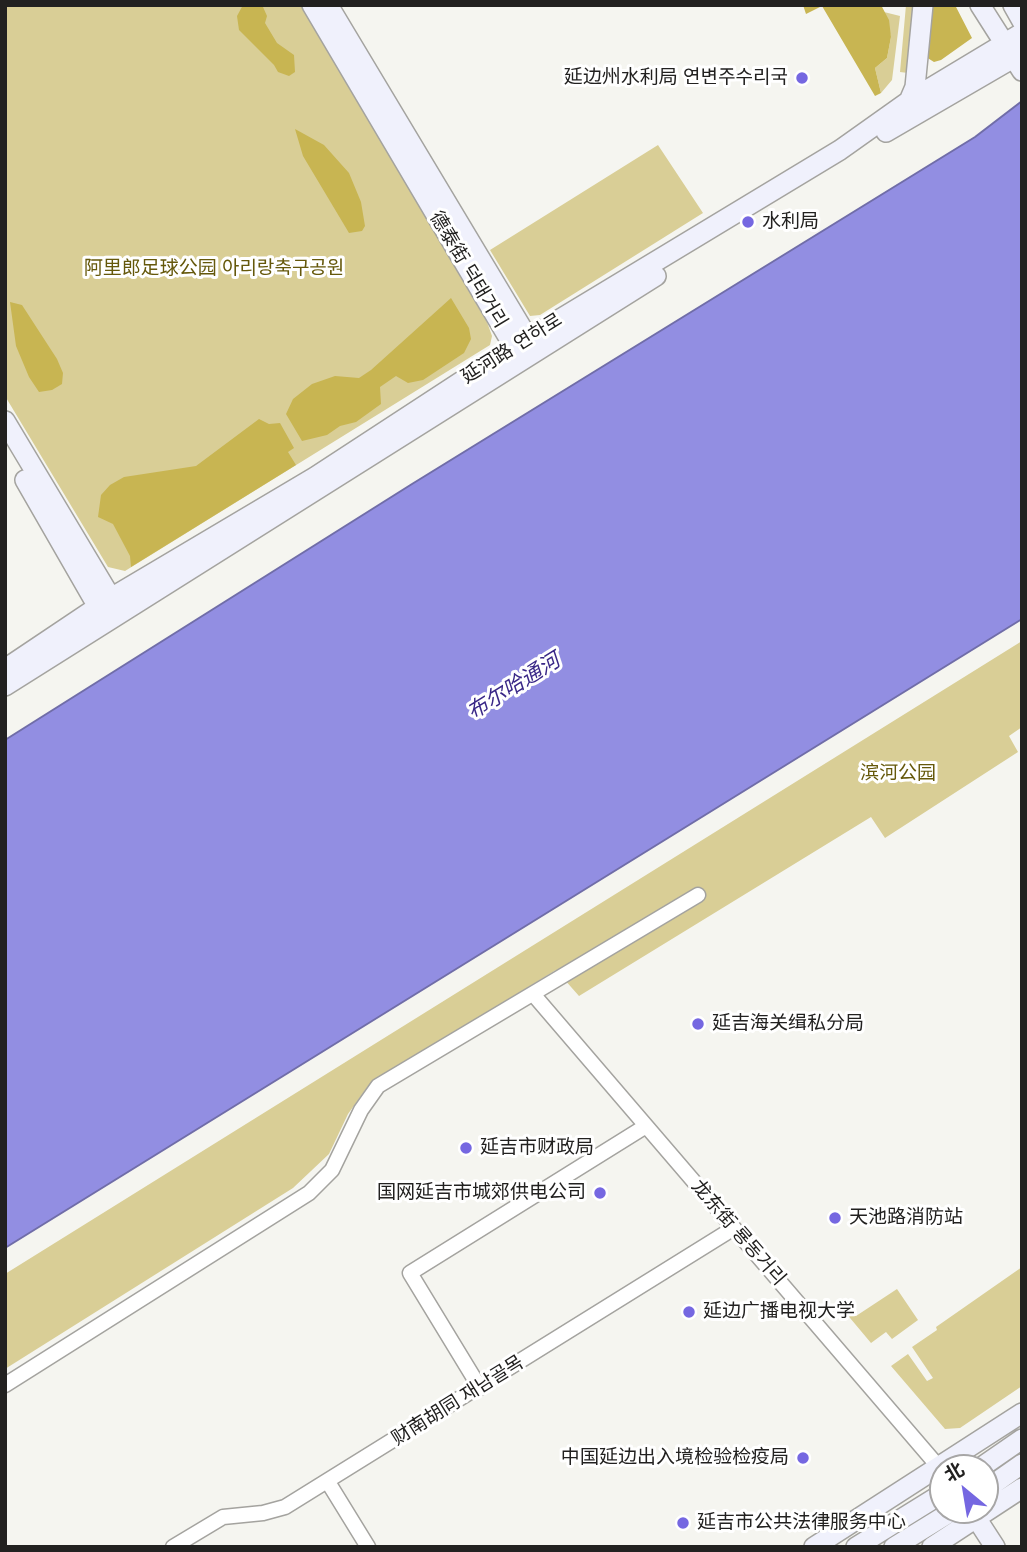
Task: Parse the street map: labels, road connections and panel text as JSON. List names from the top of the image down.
{
  "streets": {
    "main road": ["德泰街 덕태거리", "延河路 연하로"],
    "street": ["龙东街 룡동거리", "财南胡同 재남골목"]
  },
  "crossings": [
    ["德泰街 덕태거리", "延河路 연하로"],
    ["龙东街 룡동거리", "财南胡同 재남골목"]
  ],
  "water": ["布尔哈通河"],
  "parks": ["阿里郎足球公园 아리랑축구공원", "滨河公园"],
  "places": [
    "延边州水利局 연변주수리국",
    "水利局",
    "延吉海关缉私分局",
    "延吉市财政局",
    "国网延吉市城郊供电公司",
    "天池路消防站",
    "延边广播电视大学",
    "中国延边出入境检验检疫局",
    "延吉市公共法律服务中心"
  ],
  "north": "top left"
}
